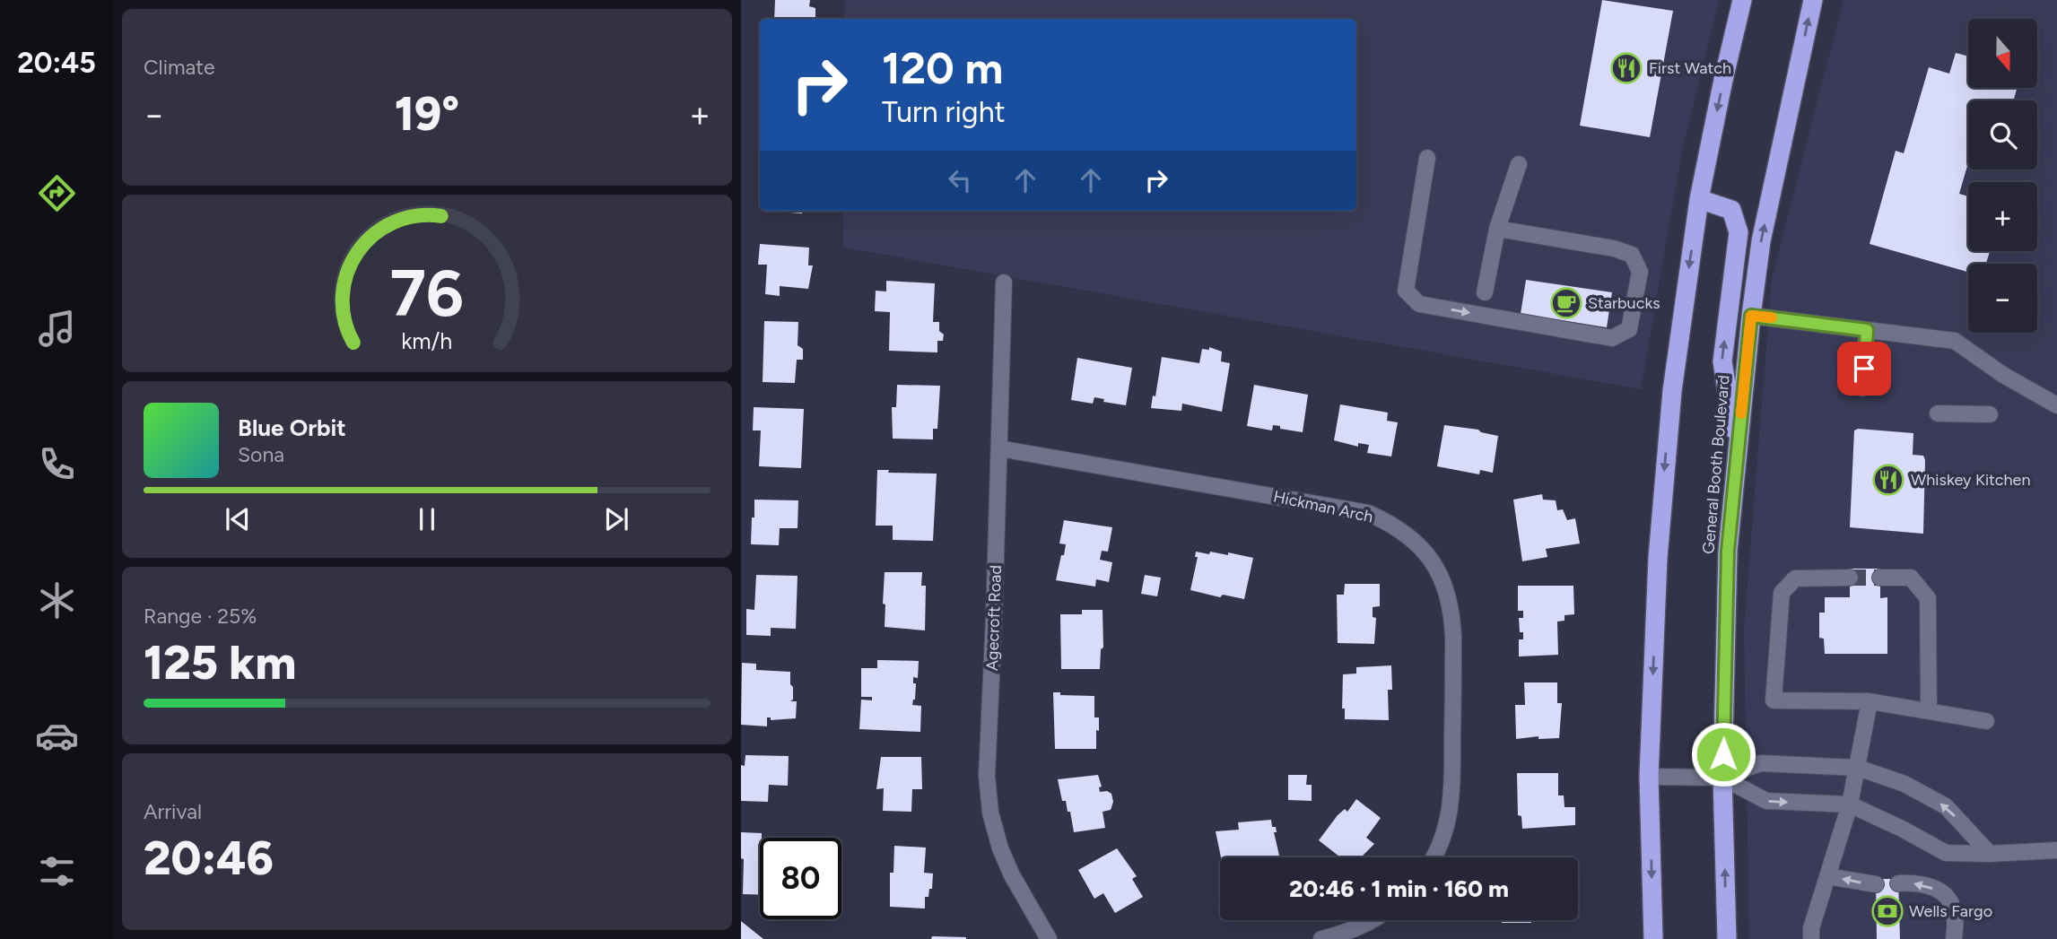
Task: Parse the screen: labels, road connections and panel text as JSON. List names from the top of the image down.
{
  "streets": {
    "highway": ["General Booth Boulevard"],
    "street": ["Hickman Arch", "Agecroft Road"]
  },
  "crossings": [
    ["Hickman Arch", "Agecroft Road"]
  ],
  "places": {
    "restaurant": ["First Watch", "Whiskey Kitchen"],
    "cafe": ["Starbucks"],
    "bank": ["Wells Fargo"]
  },
  "north": "bottom",
  "page": {
    "tabs": "20:45",
    "tile": [
      "Climate",
      ["Range · 25%", "125 km"],
      ["Arrival", "20:46"]
    ],
    "map_buttons": ["+", "−"],
    "turn": ["120 m", "Turn right"],
    "heat": ["−", "19°", "+"],
    "song": ["Blue Orbit", "Sona"],
    "limit": "80",
    "trip": "20:46 · 1 min · 160 m",
    "gauge": ["76", "km/h"]
  }
}
